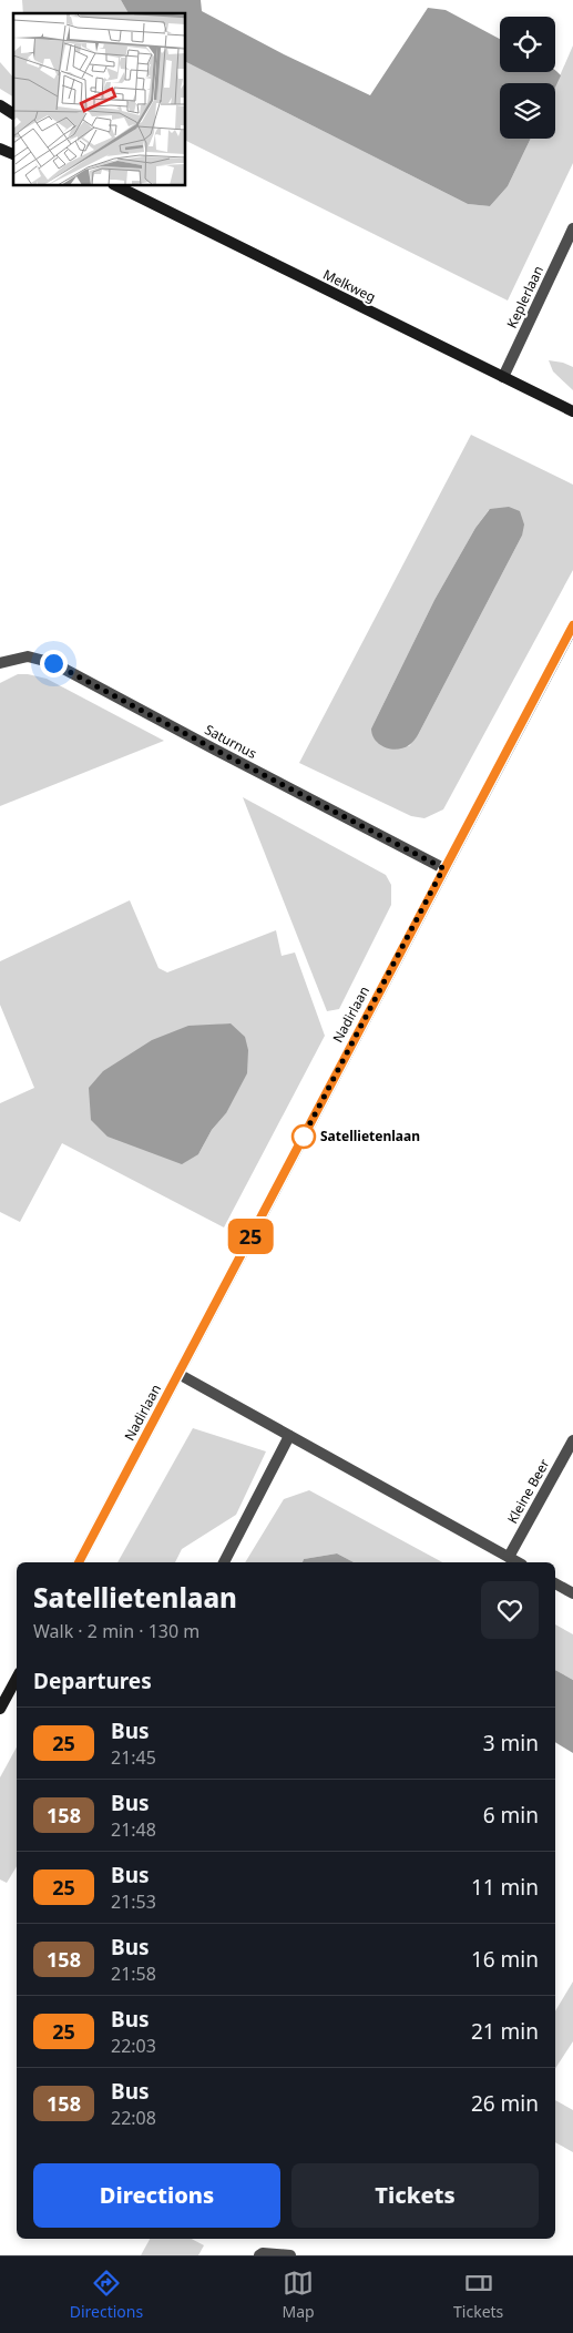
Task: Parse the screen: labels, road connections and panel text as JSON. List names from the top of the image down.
{
  "streets": {
    "street": [
      "Melkweg",
      "Keplerlaan",
      "Saturnus",
      "Nadirlaan",
      "Kleine Beer"
    ]
  },
  "crossings": [
    ["Melkweg", "Keplerlaan"],
    ["Saturnus", "Nadirlaan"]
  ],
  "places": ["Satellietenlaan"],
  "lines": ["bus line 25"],
  "page": {
    "on_map": "25",
    "heading": [
      ["Satellietenlaan", "Walk · 2 min · 130 m"],
      "Departures"
    ],
    "list": [
      {
        "mark": "25",
        "name": "Bus",
        "note": "21:45",
        "value": "3 min"
      },
      {
        "mark": "158",
        "name": "Bus",
        "note": "21:48",
        "value": "6 min"
      },
      {
        "mark": "25",
        "name": "Bus",
        "note": "21:53",
        "value": "11 min"
      },
      {
        "mark": "158",
        "name": "Bus",
        "note": "21:58",
        "value": "16 min"
      },
      {
        "mark": "25",
        "name": "Bus",
        "note": "22:03",
        "value": "21 min"
      },
      {
        "mark": "158",
        "name": "Bus",
        "note": "22:08",
        "value": "26 min"
      }
    ],
    "buttons": ["Directions", "Tickets"],
    "tabs": ["Directions", "Map", "Tickets"]
  }
}
